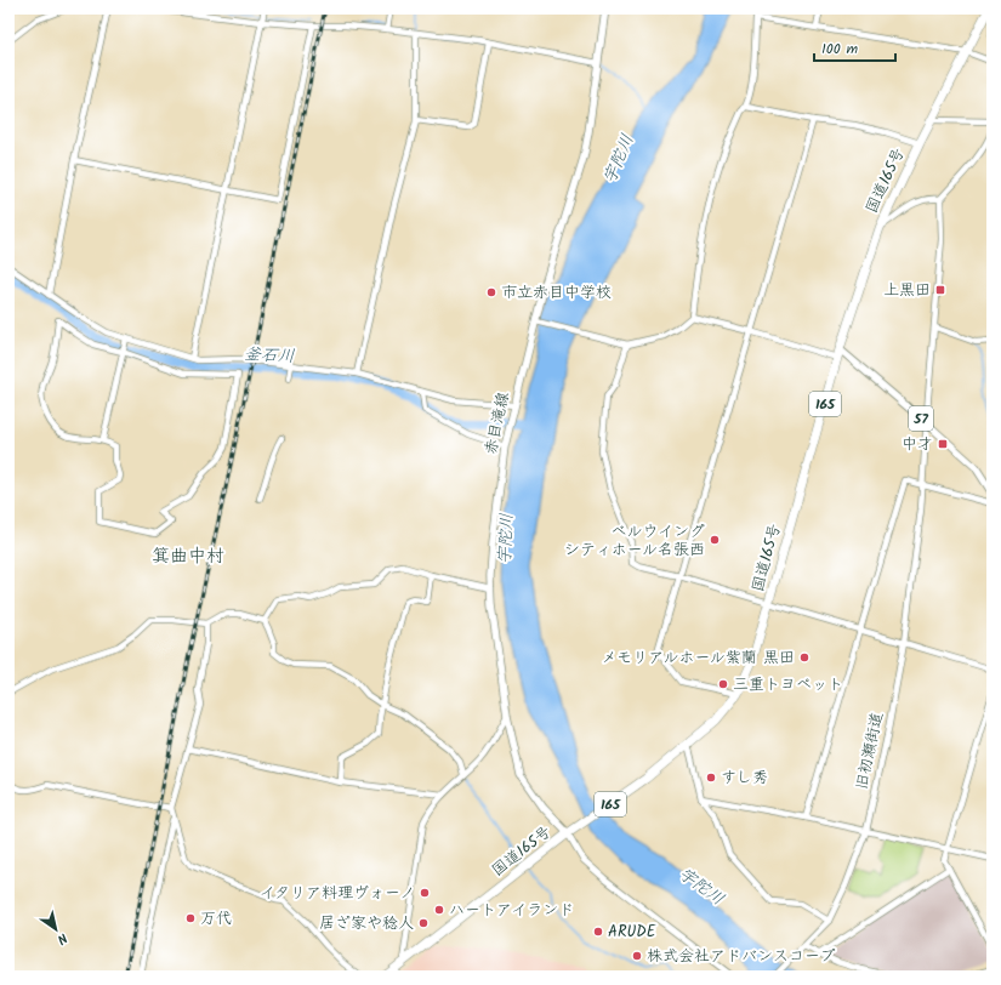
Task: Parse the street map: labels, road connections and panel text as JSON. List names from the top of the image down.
{
  "streets": {
    "highway": ["国道165号", "165"],
    "main road": ["57", "赤目滝線"],
    "street": ["旧初瀬街道"]
  },
  "crossings": [
    ["国道165号", "57"],
    ["国道165号", "赤目滝線"],
    ["57", "旧初瀬街道"]
  ],
  "districts": ["箕曲中村"],
  "water": ["宇陀川", "釜石川"],
  "places": {
    "transit": ["上黒田", "中才"],
    "other": [
      "市立赤目中学校",
      "ベルウイング シティホール名張西",
      "メモリアルホール紫蘭 黒田",
      "三重トヨペット",
      "すし秀",
      "イタリア料理ヴォーノ",
      "ハートアイランド",
      "万代",
      "居ざ家や稔人",
      "ARUDE",
      "株式会社アドバンスコープ"
    ]
  },
  "scale_bar": "100 m",
  "north": "bottom right"
}
